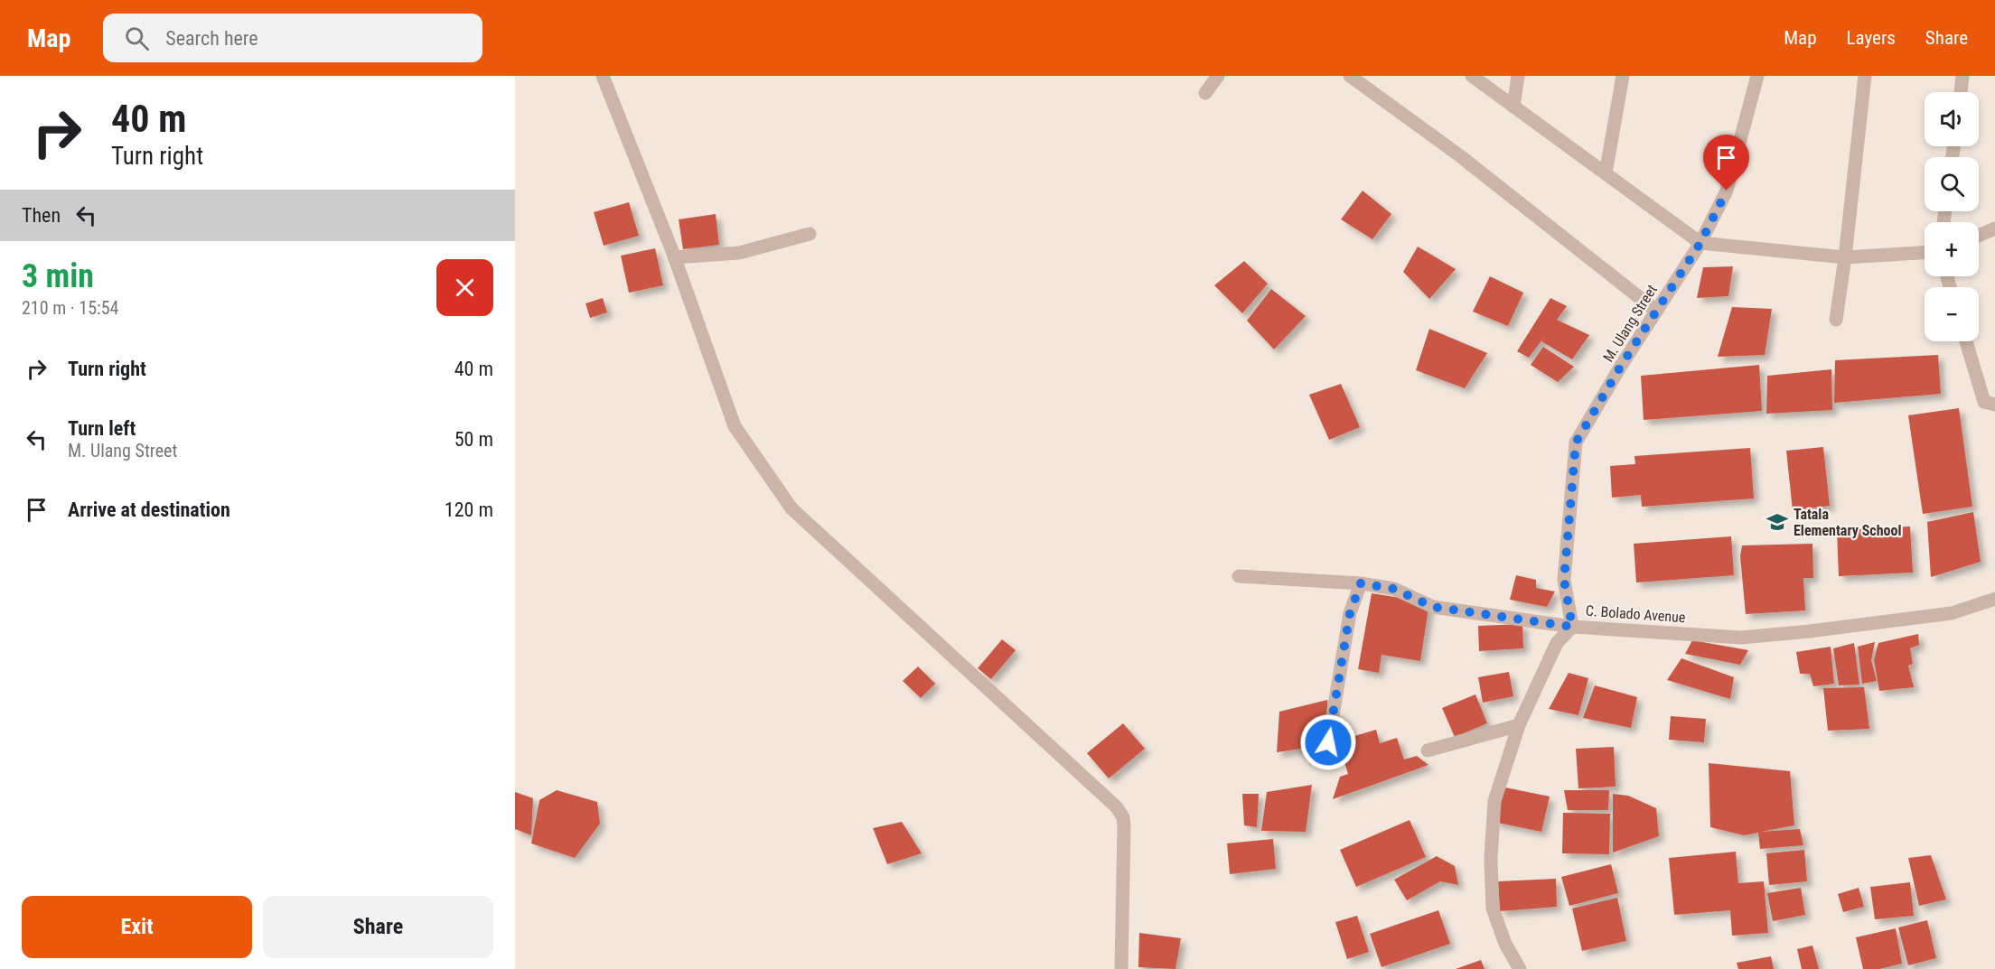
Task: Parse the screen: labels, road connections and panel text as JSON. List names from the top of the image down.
{
  "streets": {
    "street": ["M. Ulang Street", "C. Bolado Avenue"]
  },
  "crossings": [
    ["M. Ulang Street", "C. Bolado Avenue"]
  ],
  "places": {
    "school or university": ["Tatala Elementary School"]
  },
  "page": {
    "header": "Map",
    "search": "Search here",
    "nav": ["Map", "Layers", "Share"],
    "turn": ["40 m", "Turn right"],
    "map_buttons": ["+", "−"],
    "then": "Then",
    "heading": ["3 min", "210 m · 15:54"],
    "list": [
      {
        "name": "Turn right",
        "value": "40 m"
      },
      {
        "name": "Turn left",
        "note": "M. Ulang Street",
        "value": "50 m"
      },
      {
        "name": "Arrive at destination",
        "value": "120 m"
      }
    ],
    "buttons": ["Exit", "Share"]
  }
}
